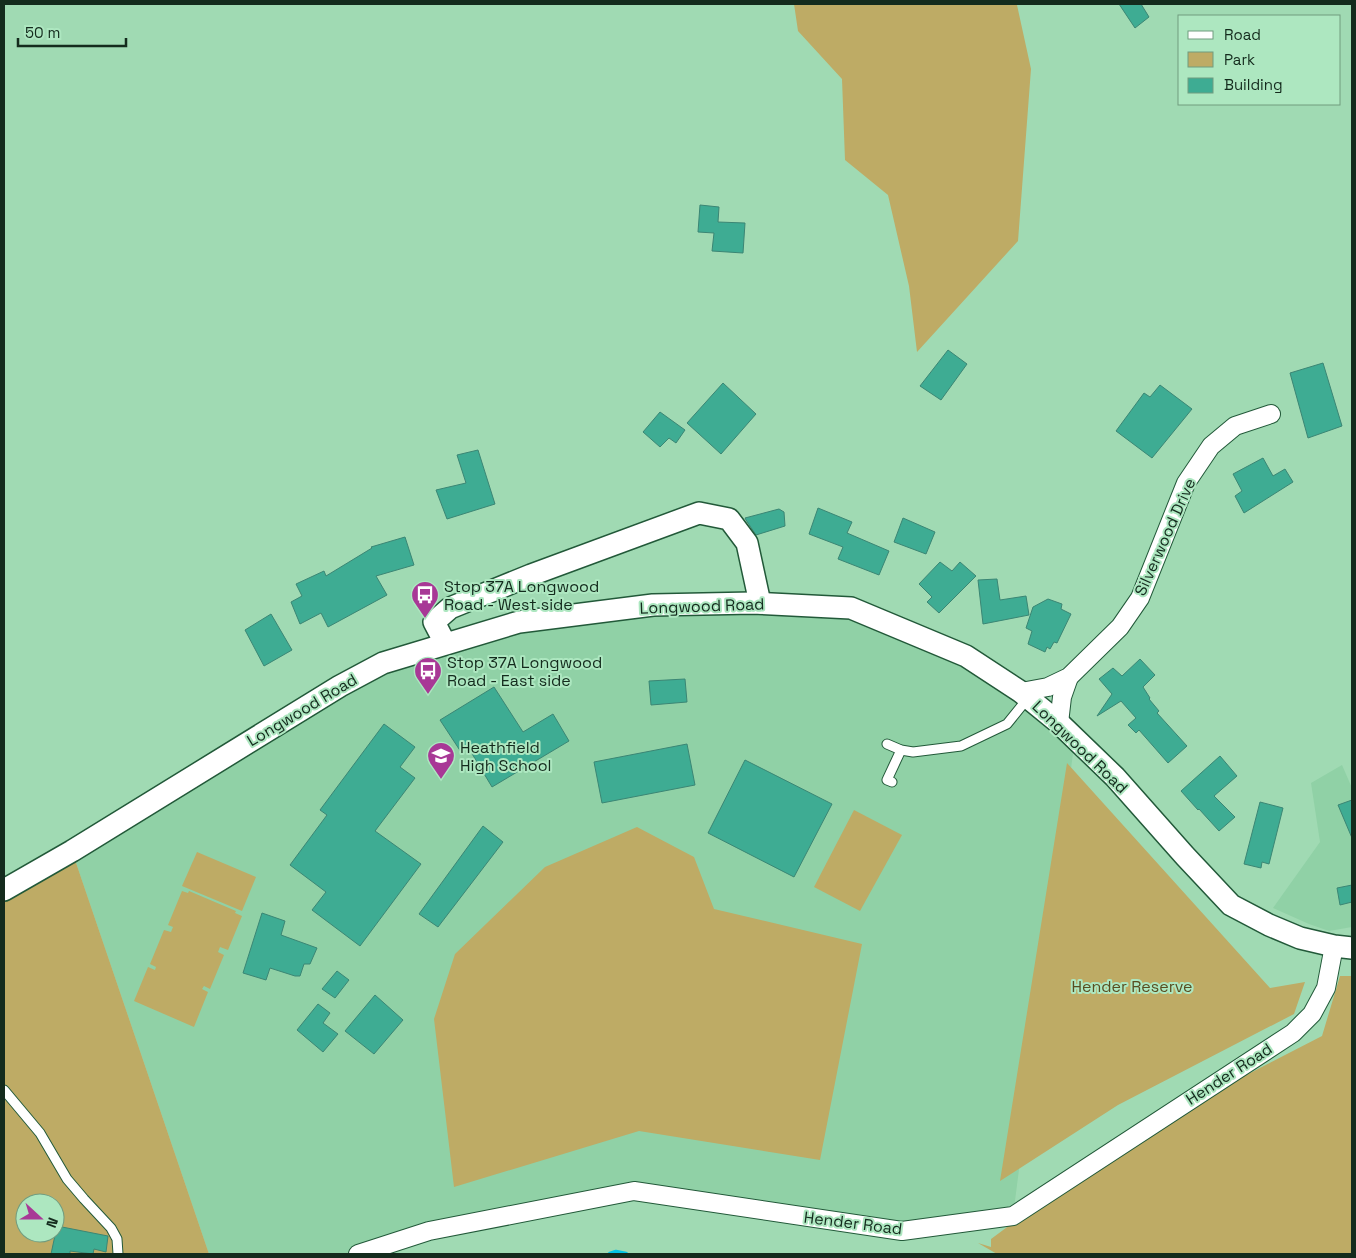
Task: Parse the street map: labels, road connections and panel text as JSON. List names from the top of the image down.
{
  "streets": {
    "street": ["Silverwood Drive", "Longwood Road", "Hender Road"]
  },
  "crossings": [
    ["Silverwood Drive", "Longwood Road"],
    ["Longwood Road", "Hender Road"]
  ],
  "parks": ["Hender Reserve"],
  "places": {
    "bus stop": ["Stop 37A Longwood Road - West side", "Stop 37A Longwood Road - East side"],
    "school or university": ["Heathfield High School"]
  },
  "legend": ["Road", "Park", "Building"],
  "scale_bar": "50 m",
  "north": "right"
}
